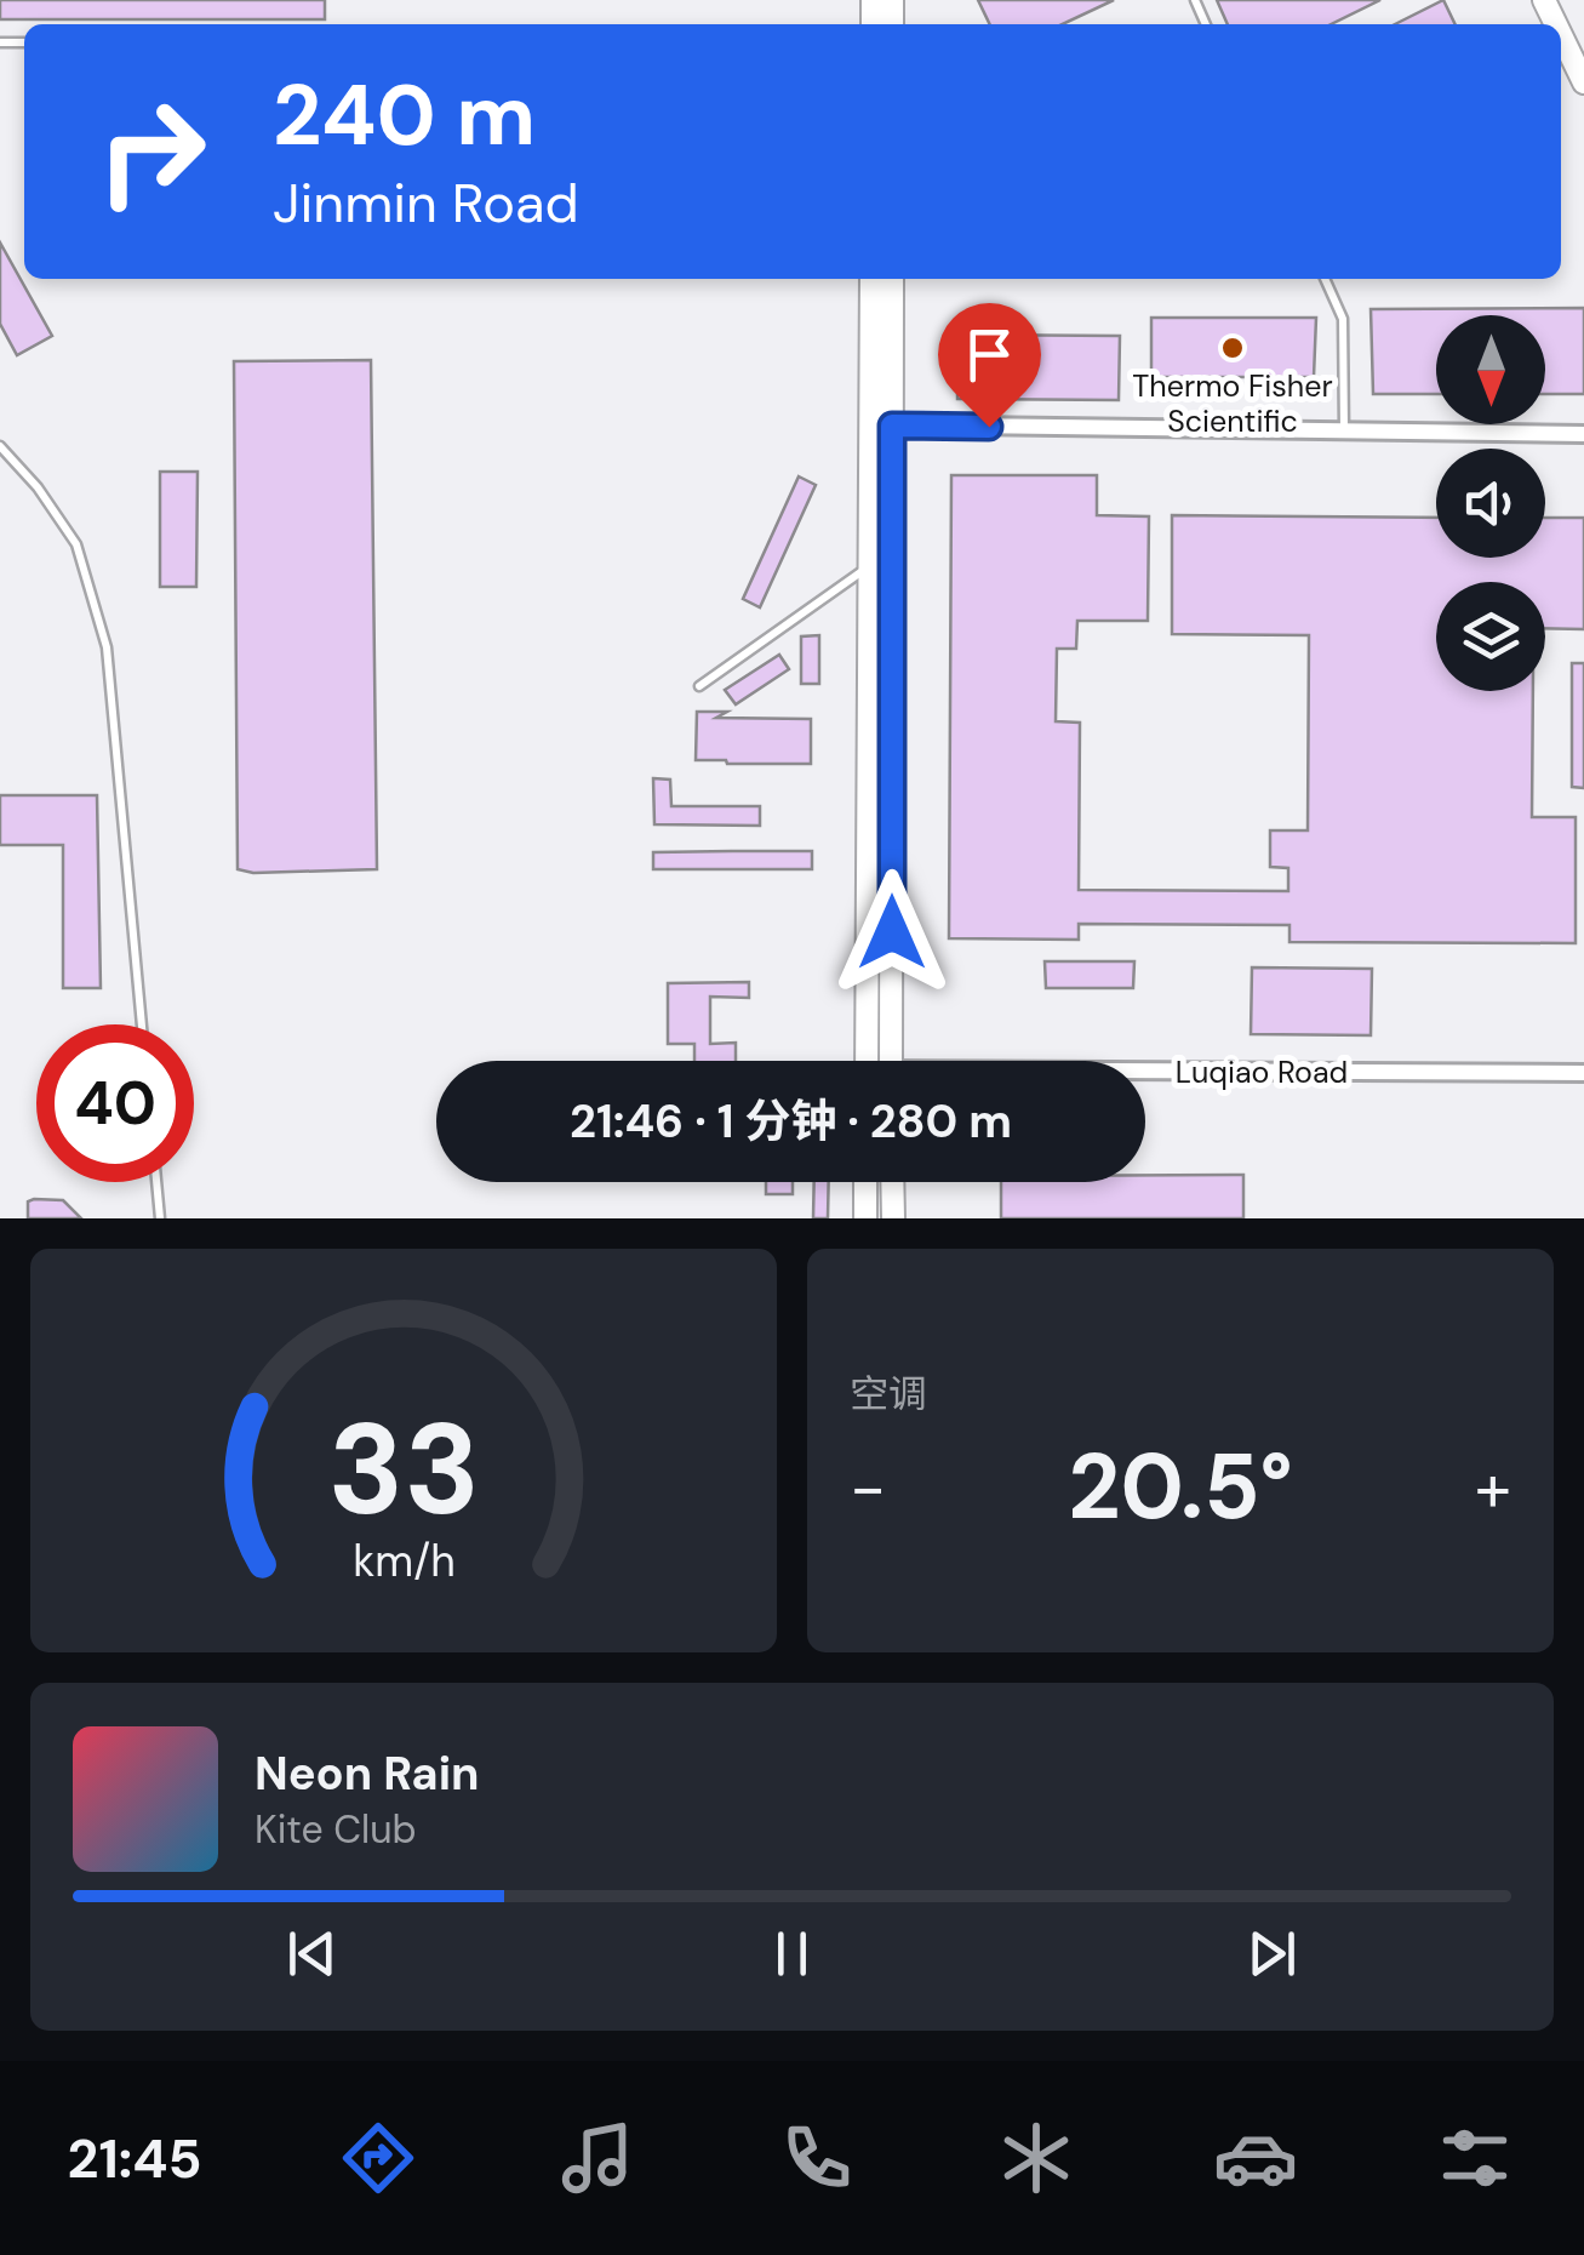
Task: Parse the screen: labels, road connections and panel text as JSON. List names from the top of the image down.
{
  "streets": {
    "street": ["Luqiao Road"]
  },
  "places": ["Thermo Fisher Scientific"],
  "north": "bottom",
  "page": {
    "turn": ["240 m", "Jinmin Road"],
    "limit": "40",
    "trip": "21:46 · 1 分钟 · 280 m",
    "tile": "空调",
    "heat": ["−", "20.5°", "+"],
    "song": ["Neon Rain", "Kite Club"],
    "tabs": "21:45",
    "gauge": ["33", "km/h"]
  }
}
